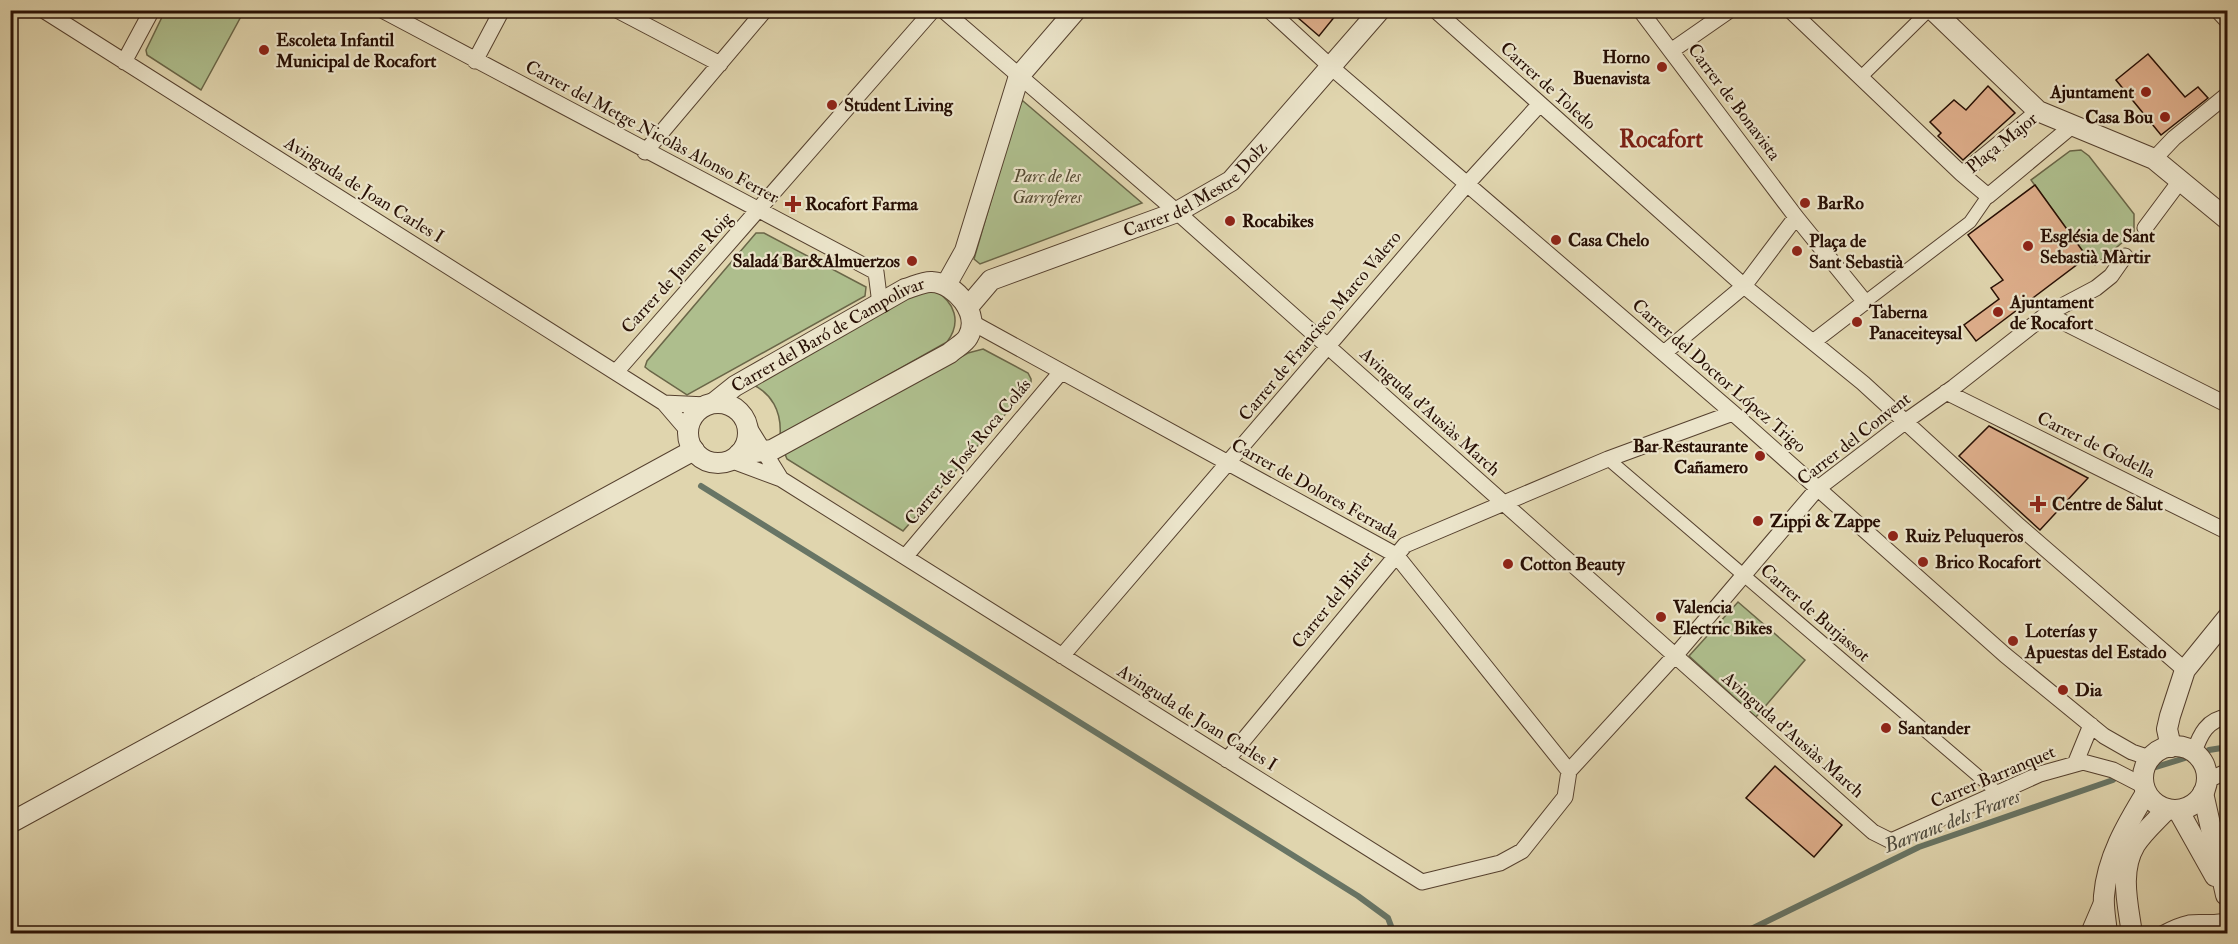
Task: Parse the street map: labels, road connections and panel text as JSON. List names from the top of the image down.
{
  "streets": {
    "street": [
      "Carrer de Toledo",
      "Carrer de Bonavista",
      "Carrer del Metge Nicolàs Alonso Ferrer",
      "Plaça Major",
      "Carrer del Mestre Dolz",
      "Avinguda de Joan Carles I",
      "Carrer de Jaume Roig",
      "Carrer de Francisco Marco Valero",
      "Carrer del Baró de Campolivar",
      "Carrer del Doctor López Trigo",
      "Avinguda d'Ausiàs March",
      "Carrer del Convent",
      "Carrer de Godella",
      "Carrer de José Roca Colás",
      "Carrer de Dolores Ferrada",
      "Carrer del Birler",
      "Carrer de Burjassot",
      "Carrer Barranquet"
    ]
  },
  "crossings": [
    ["Carrer de Toledo", "Carrer de Francisco Marco Valero"],
    ["Carrer del Metge Nicolàs Alonso Ferrer", "Carrer de Jaume Roig"],
    ["Carrer del Metge Nicolàs Alonso Ferrer", "Carrer del Baró de Campolivar"],
    ["Carrer del Mestre Dolz", "Carrer del Baró de Campolivar"],
    ["Carrer del Mestre Dolz", "Carrer del Doctor López Trigo"],
    ["Carrer del Mestre Dolz", "Avinguda d'Ausiàs March"],
    ["Carrer del Mestre Dolz", "Carrer de Dolores Ferrada"],
    ["Avinguda de Joan Carles I", "Carrer de Jaume Roig"],
    ["Avinguda de Joan Carles I", "Carrer de Francisco Marco Valero"],
    ["Avinguda de Joan Carles I", "Carrer del Baró de Campolivar"],
    ["Avinguda de Joan Carles I", "Carrer del Convent"],
    ["Avinguda de Joan Carles I", "Carrer de José Roca Colás"],
    ["Avinguda de Joan Carles I", "Carrer de Dolores Ferrada"],
    ["Avinguda de Joan Carles I", "Carrer del Birler"],
    ["Carrer de Francisco Marco Valero", "Carrer del Doctor López Trigo"],
    ["Carrer de Francisco Marco Valero", "Avinguda d'Ausiàs March"],
    ["Carrer de Francisco Marco Valero", "Carrer de Dolores Ferrada"],
    ["Carrer del Baró de Campolivar", "Avinguda d'Ausiàs March"],
    ["Carrer del Baró de Campolivar", "Carrer de Dolores Ferrada"],
    ["Carrer del Doctor López Trigo", "Carrer del Convent"],
    ["Carrer del Doctor López Trigo", "Carrer del Birler"],
    ["Carrer del Doctor López Trigo", "Carrer Barranquet"],
    ["Avinguda d'Ausiàs March", "Carrer del Convent"],
    ["Avinguda d'Ausiàs March", "Carrer del Birler"],
    ["Avinguda d'Ausiàs March", "Carrer Barranquet"],
    ["Carrer del Convent", "Carrer de Godella"],
    ["Carrer del Convent", "Carrer de Dolores Ferrada"],
    ["Carrer del Convent", "Carrer de Burjassot"],
    ["Carrer de José Roca Colás", "Carrer de Dolores Ferrada"],
    ["Carrer de Dolores Ferrada", "Carrer del Birler"],
    ["Carrer del Birler", "Carrer de Burjassot"],
    ["Carrer de Burjassot", "Carrer Barranquet"]
  ],
  "districts": ["Rocafort"],
  "water": ["Barranc dels Frares"],
  "parks": ["Parc de les Garroferes"],
  "places": {
    "other": [
      "Escoleta Infantil Municipal de Rocafort",
      "Horno Buenavista",
      "Ajuntament",
      "Student Living",
      "Casa Bou",
      "BarRo",
      "Rocabikes",
      "Casa Chelo",
      "Església de Sant Sebastià Màrtir",
      "Plaça de Sant Sebastià",
      "Saladá Bar&Almuerzos",
      "Ajuntament de Rocafort",
      "Taberna Panaceiteysal",
      "Bar Restaurante Cañamero",
      "Zippi & Zappe",
      "Ruiz Peluqueros",
      "Brico Rocafort",
      "Cotton Beauty",
      "Valencia Electric Bikes",
      "Loterías y Apuestas del Estado",
      "Dia",
      "Santander"
    ],
    "health": ["Rocafort Farma", "Centre de Salut"]
  }
}
